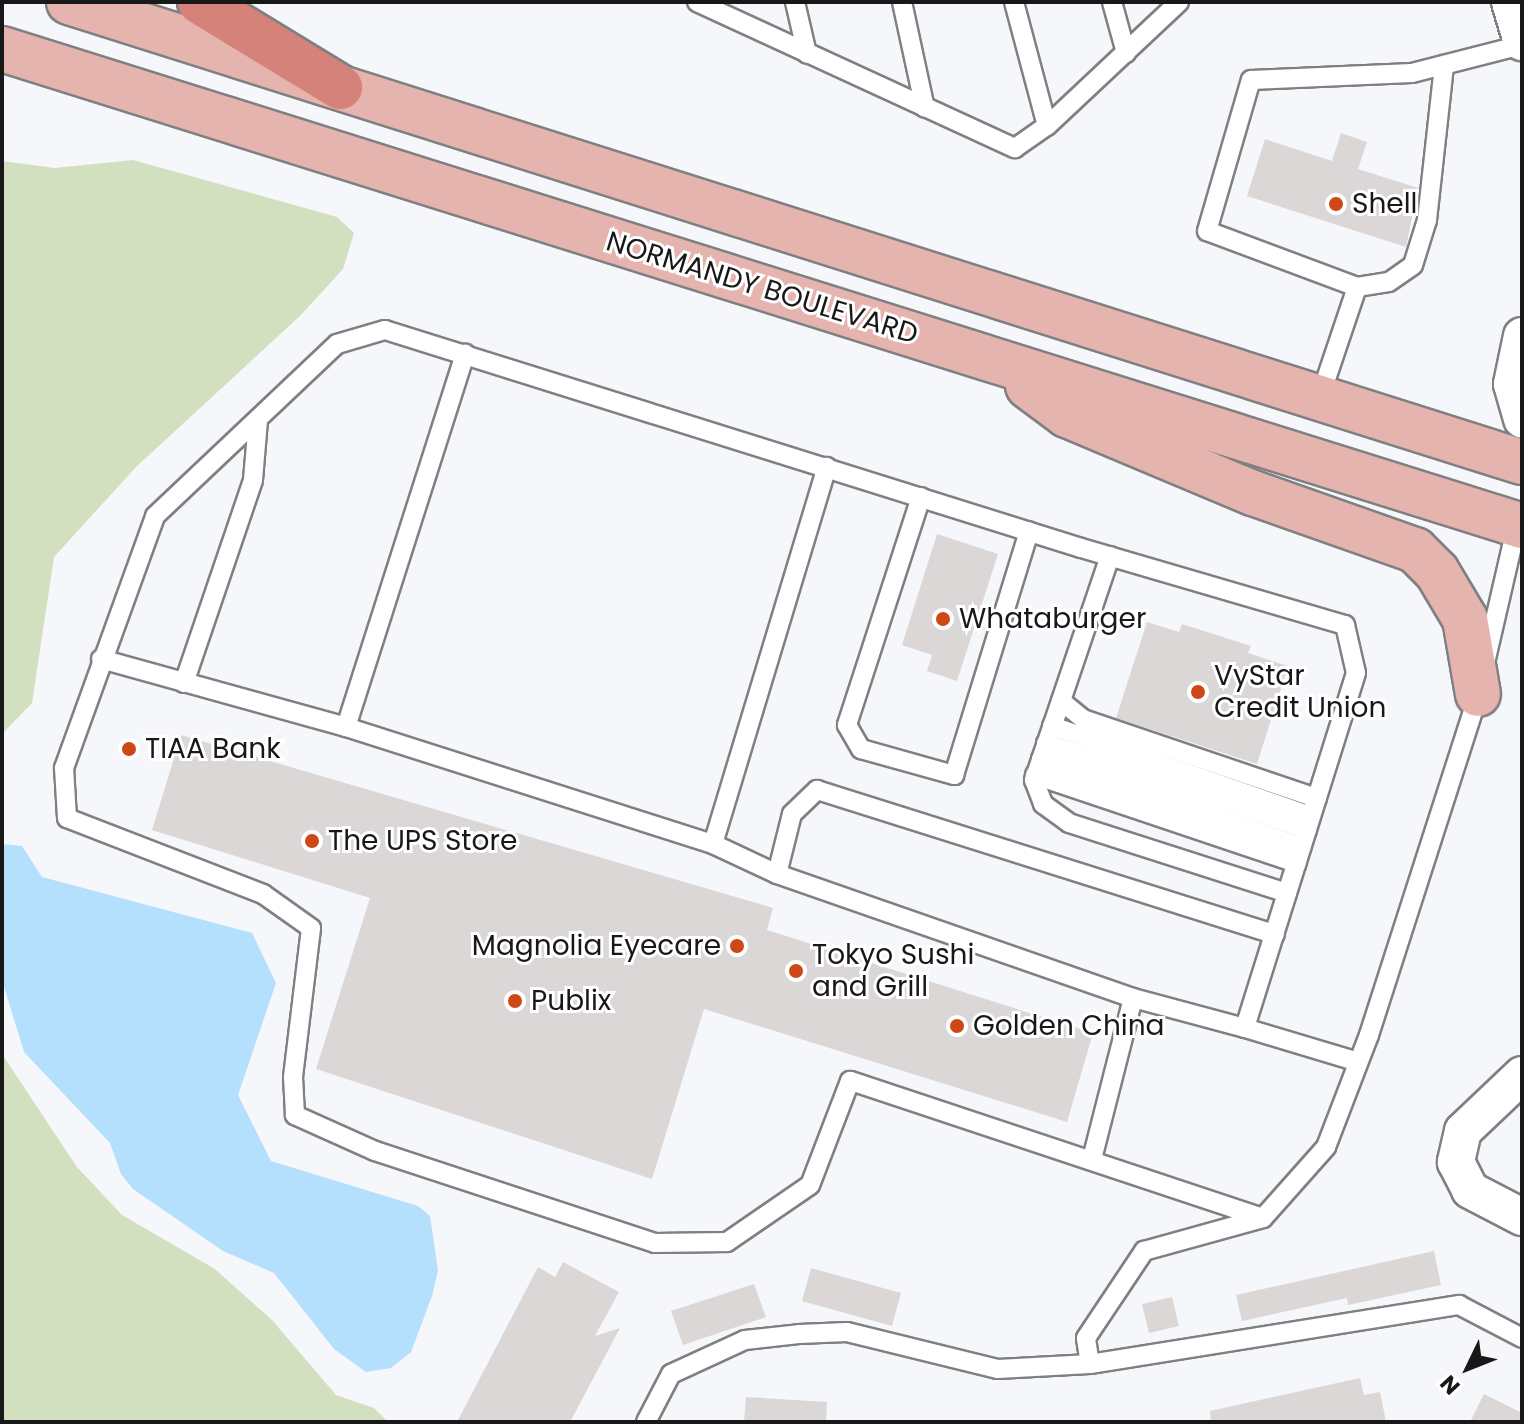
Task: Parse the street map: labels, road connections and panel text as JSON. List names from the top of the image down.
{
  "streets": {
    "main road": ["NORMANDY BOULEVARD"]
  },
  "places": [
    "Shell",
    "Whataburger",
    "VyStar Credit Union",
    "TIAA Bank",
    "The UPS Store",
    "Magnolia Eyecare",
    "Tokyo Sushi and Grill",
    "Publix",
    "Golden China"
  ],
  "north": "bottom left"
}
